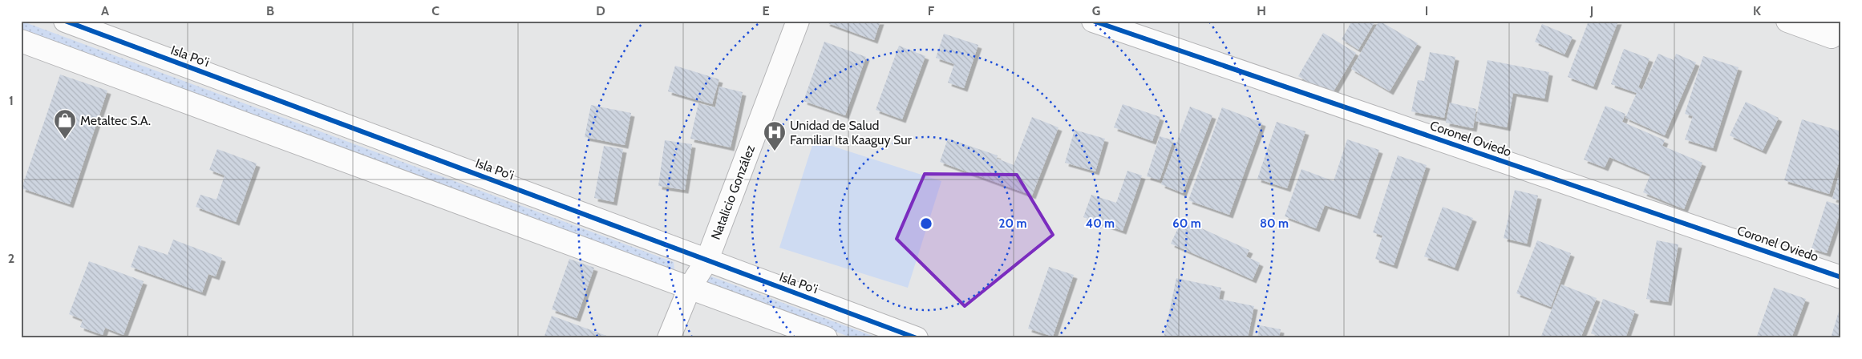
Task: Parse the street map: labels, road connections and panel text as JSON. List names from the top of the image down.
{
  "streets": {
    "street": ["Isla Po'i", "Coronel Oviedo", "Natalicio González"]
  },
  "crossings": [
    ["Isla Po'i", "Natalicio González"]
  ],
  "places": {
    "shop": ["Metaltec S.A."],
    "hospital": ["Unidad de Salud Familiar Ita Kaaguy Sur"]
  },
  "grid": {
    "columns": [
      "A",
      "B",
      "C",
      "D",
      "E",
      "F",
      "G",
      "H",
      "I",
      "J",
      "K"
    ],
    "rows": ["1", "2"]
  },
  "rings": [
    "20 m",
    "40 m",
    "60 m",
    "80 m"
  ]
}
